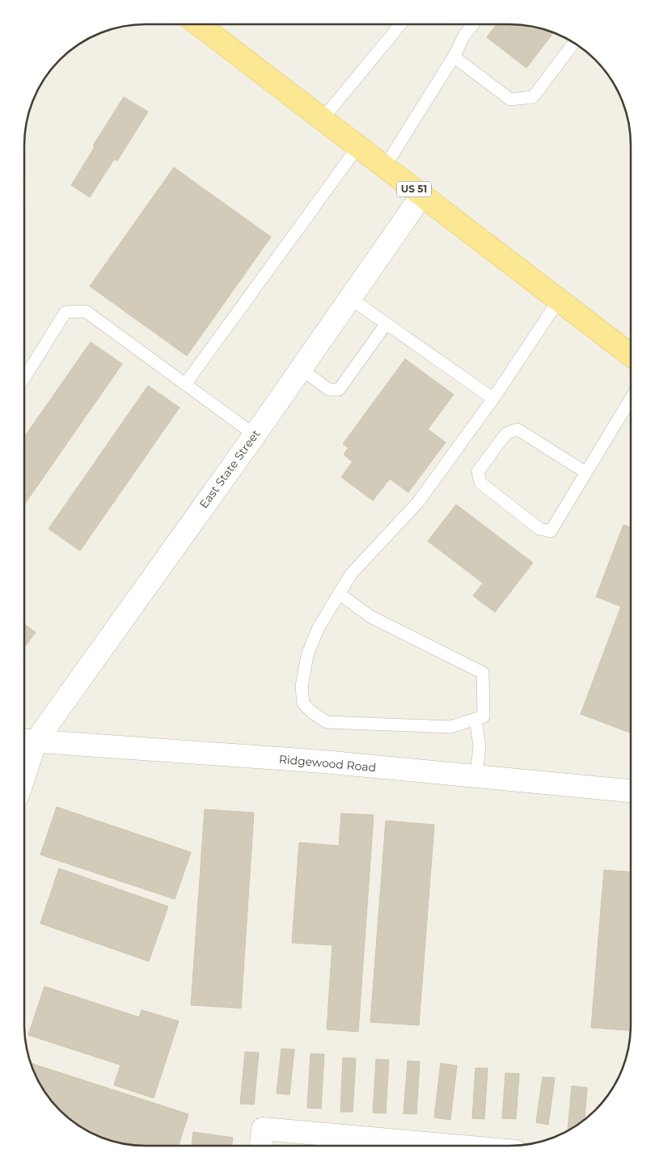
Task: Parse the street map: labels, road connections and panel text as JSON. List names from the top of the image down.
{
  "streets": {
    "main road": ["US 51"],
    "street": ["East State Street", "Ridgewood Road"]
  },
  "crossings": [
    ["US 51", "East State Street"],
    ["East State Street", "Ridgewood Road"]
  ]
}
